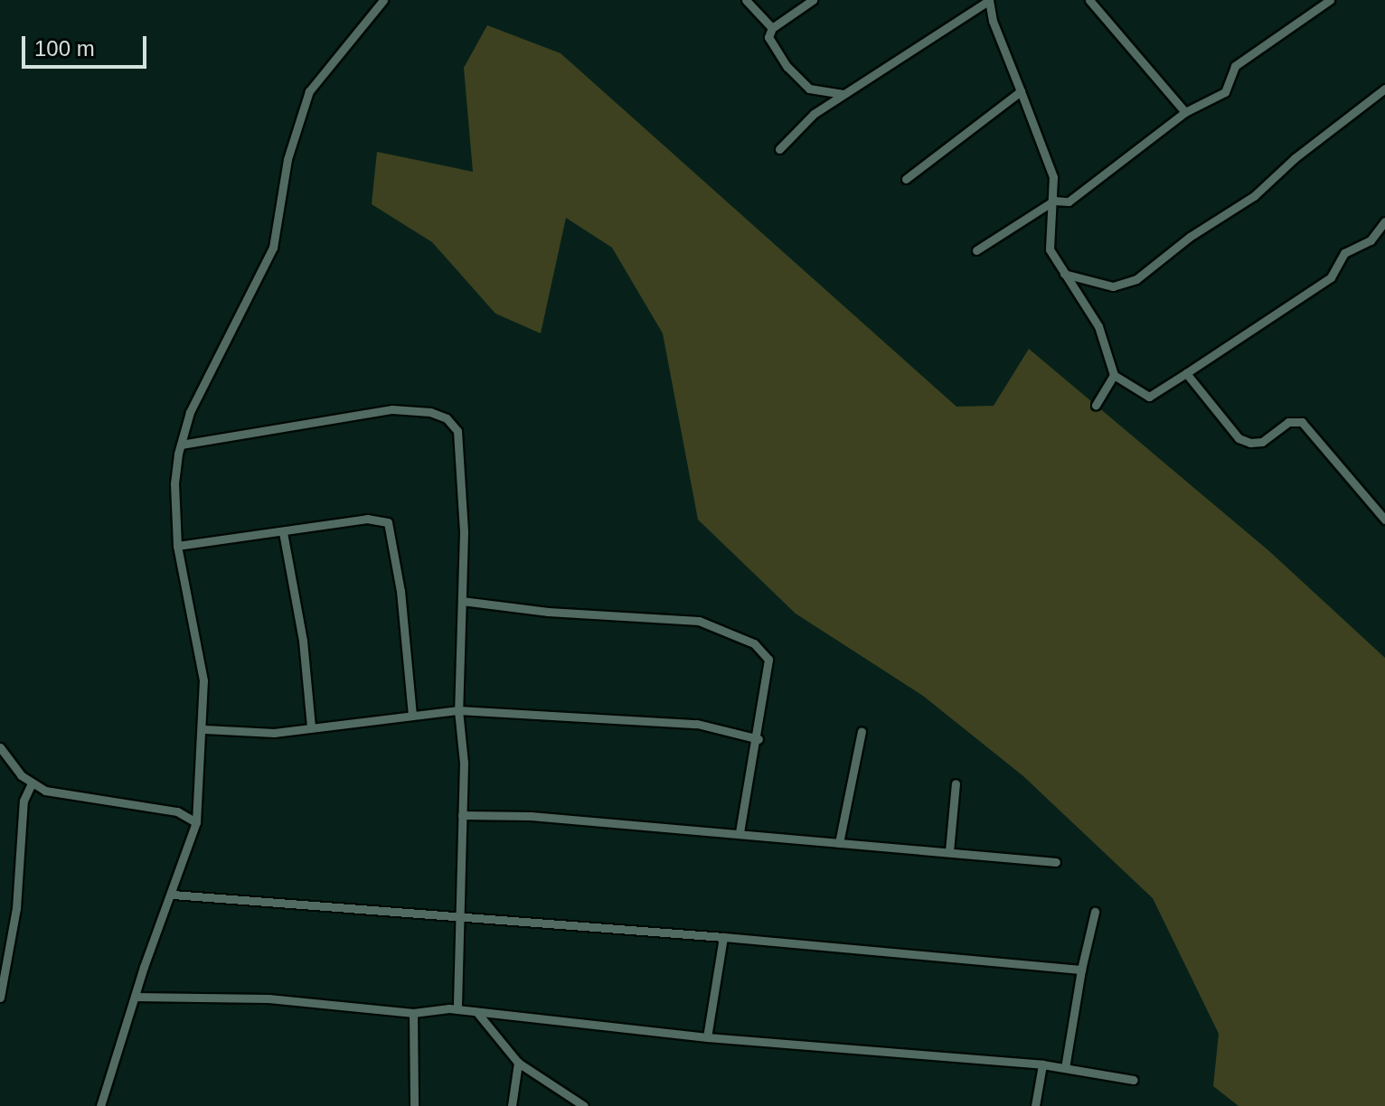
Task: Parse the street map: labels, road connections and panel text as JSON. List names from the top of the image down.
{
  "scale_bar": "100 m"
}
